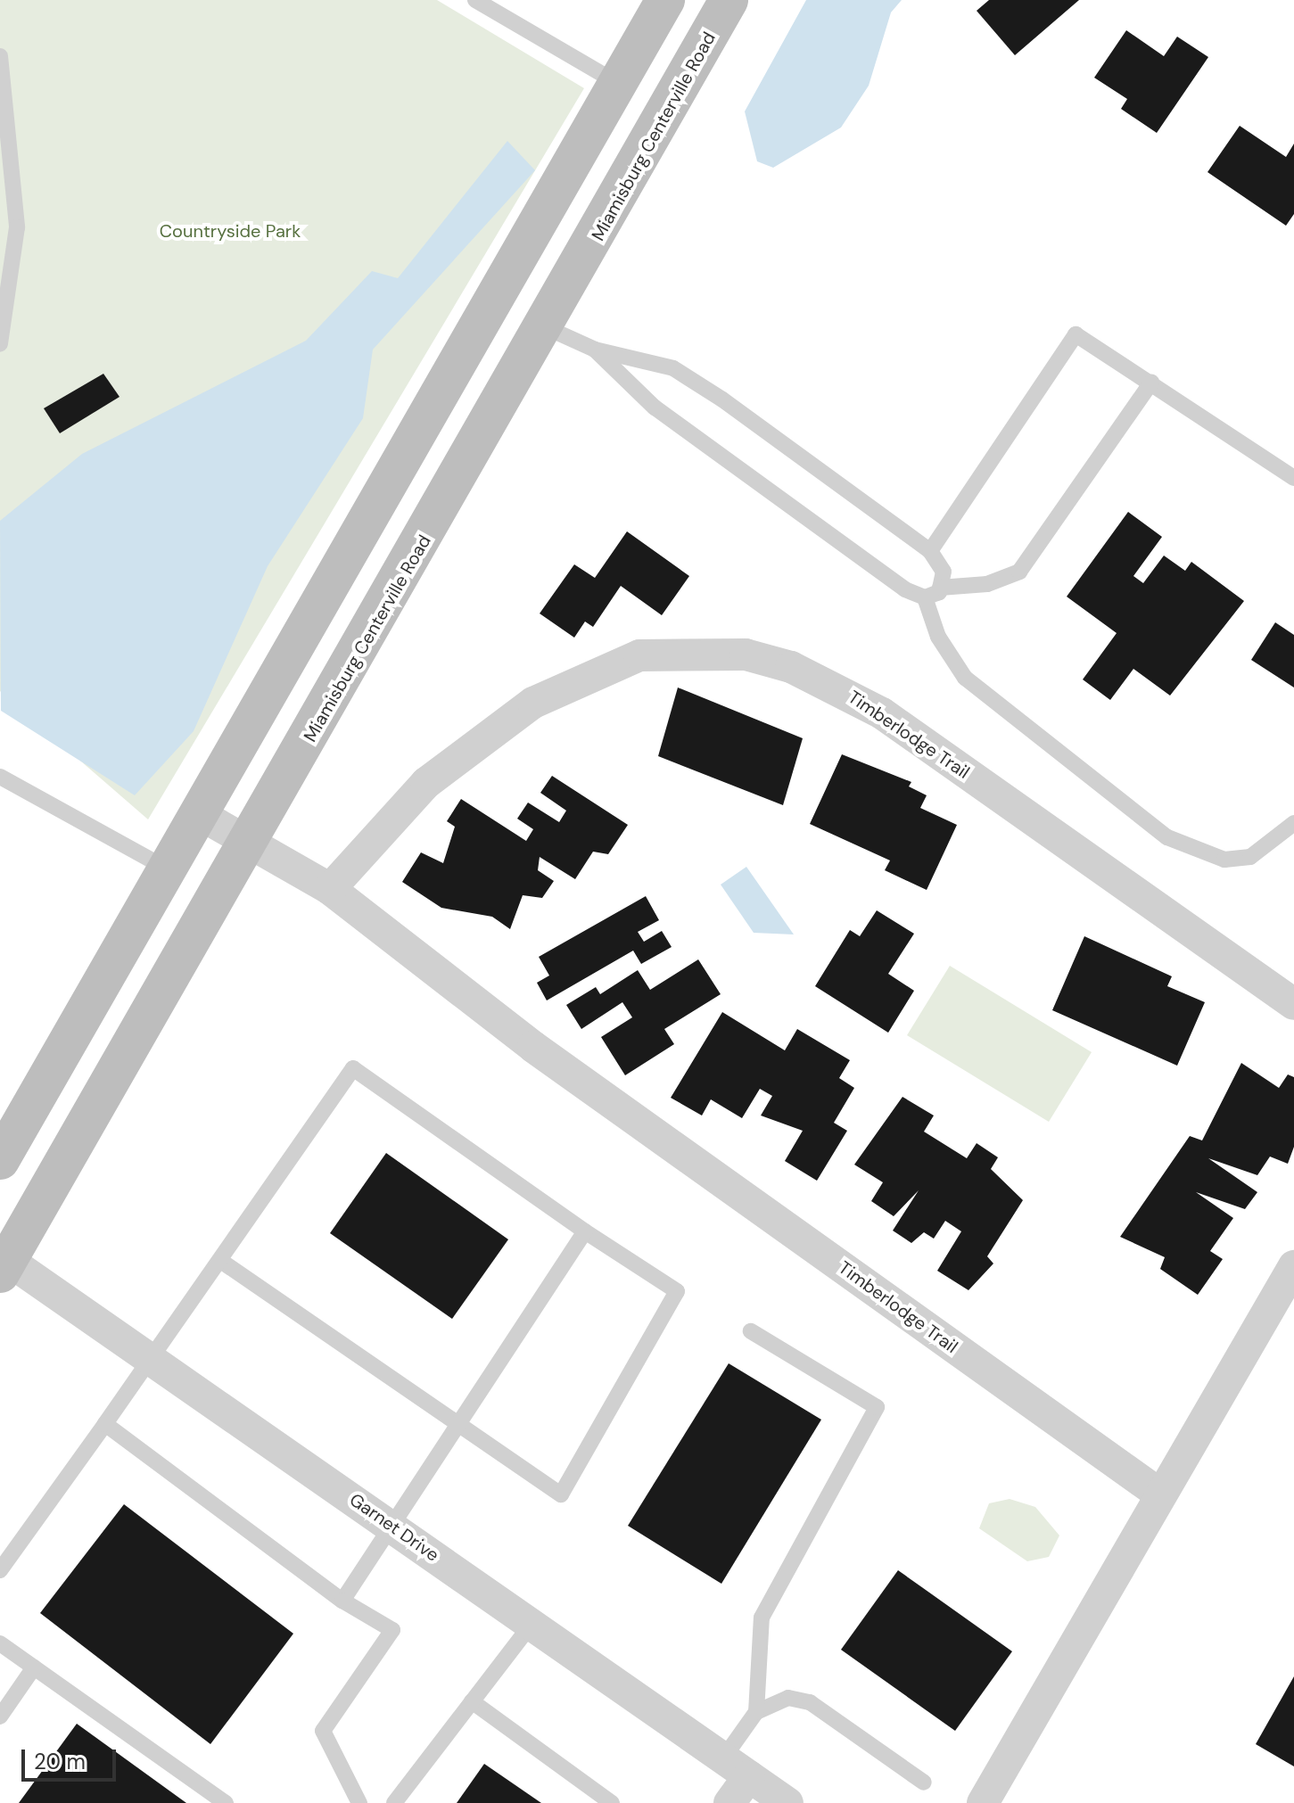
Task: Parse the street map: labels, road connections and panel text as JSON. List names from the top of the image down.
{
  "streets": {
    "main road": ["Miamisburg Centerville Road"],
    "street": ["Timberlodge Trail", "Garnet Drive"]
  },
  "crossings": [
    ["Miamisburg Centerville Road", "Timberlodge Trail"],
    ["Miamisburg Centerville Road", "Garnet Drive"]
  ],
  "parks": ["Countryside Park"],
  "scale_bar": "20 m"
}
